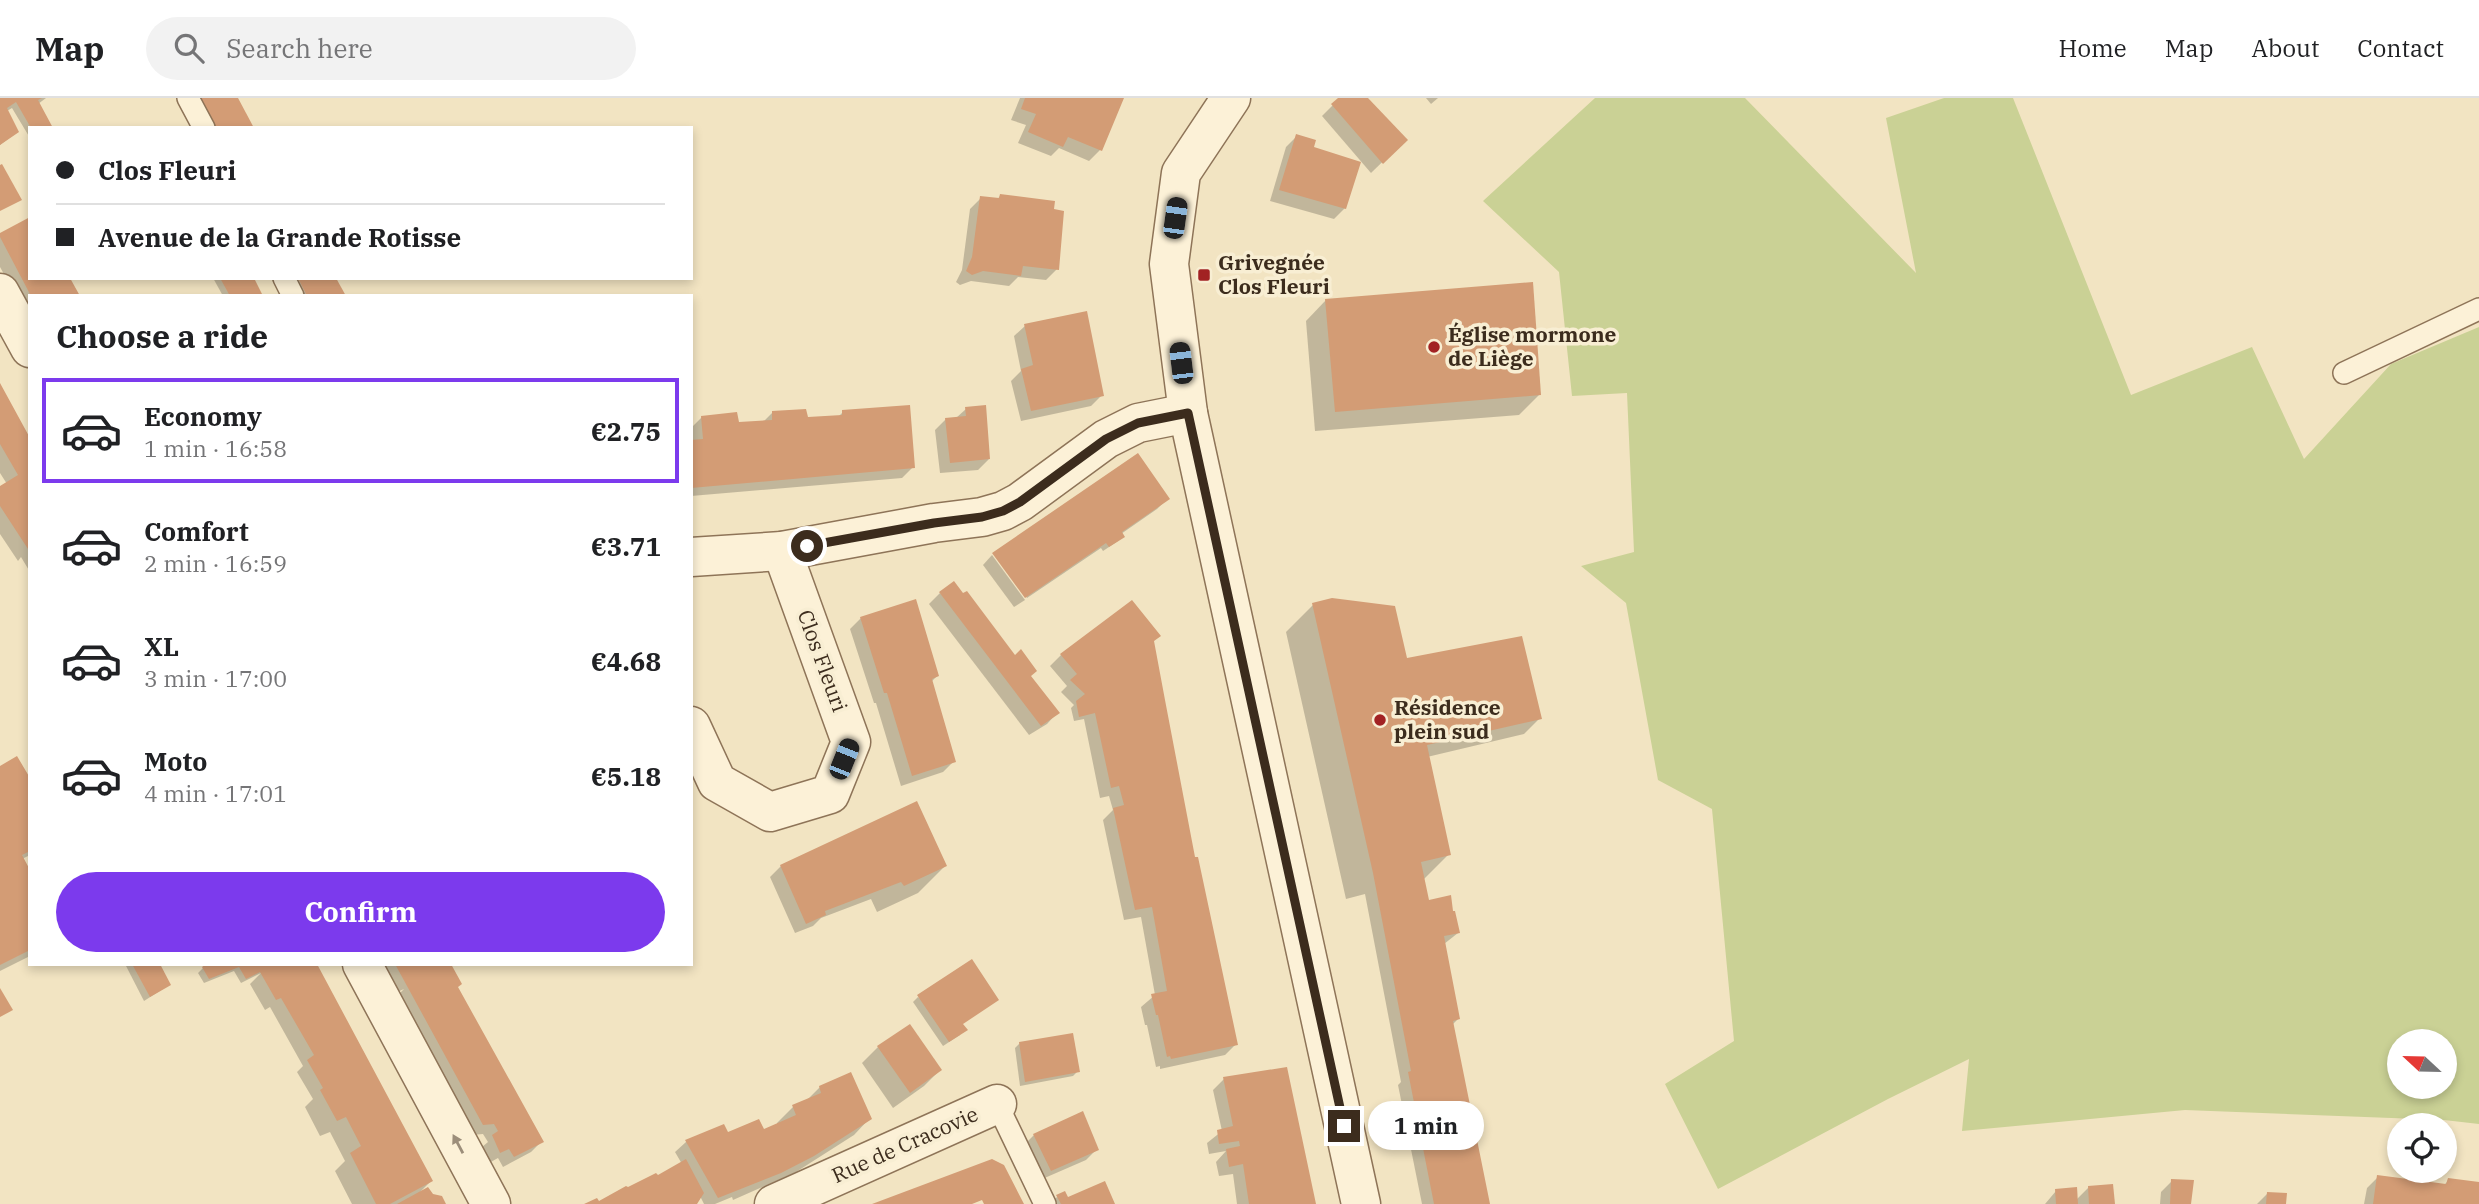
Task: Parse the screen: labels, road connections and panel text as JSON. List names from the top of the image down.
{
  "streets": {
    "street": ["Clos Fleuri", "Rue de Cracovie"]
  },
  "places": {
    "transit": ["Grivegnée Clos Fleuri"],
    "other": ["Église mormone de Liège", "Résidence plein sud"]
  },
  "north": "left",
  "page": {
    "header": "Map",
    "search": "Search here",
    "nav": [
      "Home",
      "Map",
      "About",
      "Contact"
    ],
    "banner": ["Clos Fleuri", "Avenue de la Grande Rotisse"],
    "heading": "Choose a ride",
    "list": [
      {
        "name": "Economy",
        "note": "1 min · 16:58",
        "value": "€2.75"
      },
      {
        "name": "Comfort",
        "note": "2 min · 16:59",
        "value": "€3.71"
      },
      {
        "name": "XL",
        "note": "3 min · 17:00",
        "value": "€4.68"
      },
      {
        "name": "Moto",
        "note": "4 min · 17:01",
        "value": "€5.18"
      }
    ],
    "buttons": "Confirm",
    "bubble": "1 min"
  }
}
